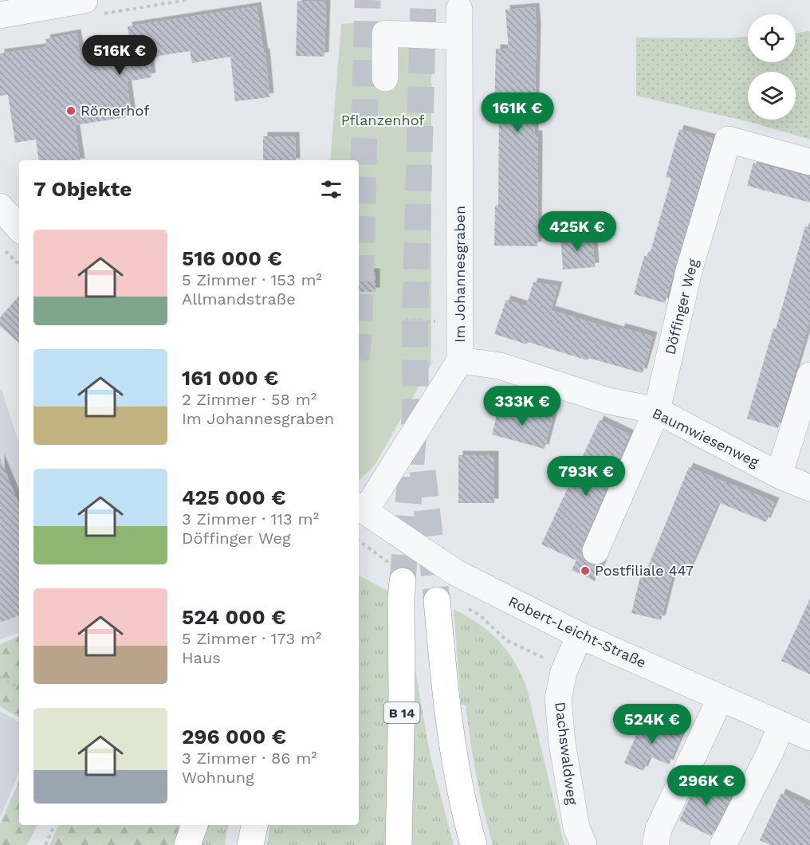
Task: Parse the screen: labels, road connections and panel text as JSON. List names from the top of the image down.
{
  "streets": {
    "highway": ["B 14"],
    "street": [
      "Im Johannesgraben",
      "Döffinger Weg",
      "Baumwiesenweg",
      "Robert-Leicht-Straße",
      "Dachswaldweg"
    ]
  },
  "crossings": [
    ["Im Johannesgraben", "Baumwiesenweg"],
    ["Im Johannesgraben", "Robert-Leicht-Straße"],
    ["Döffinger Weg", "Baumwiesenweg"],
    ["Robert-Leicht-Straße", "Dachswaldweg"]
  ],
  "parks": ["Pflanzenhof"],
  "places": ["Römerhof", "Postfiliale 447"],
  "page": {
    "price": [
      "516K €",
      "161K €",
      "425K €",
      "333K €",
      "793K €",
      "524K €",
      "296K €"
    ],
    "heading": "7 Objekte",
    "list": [
      {
        "name": "516 000 €",
        "note": "5 Zimmer · 153 m² · Allmandstraße"
      },
      {
        "name": "161 000 €",
        "note": "2 Zimmer · 58 m² · Im Johannesgraben"
      },
      {
        "name": "425 000 €",
        "note": "3 Zimmer · 113 m² · Döffinger Weg"
      },
      {
        "name": "524 000 €",
        "note": "5 Zimmer · 173 m² · Haus"
      },
      {
        "name": "296 000 €",
        "note": "3 Zimmer · 86 m² · Wohnung"
      }
    ]
  }
}
